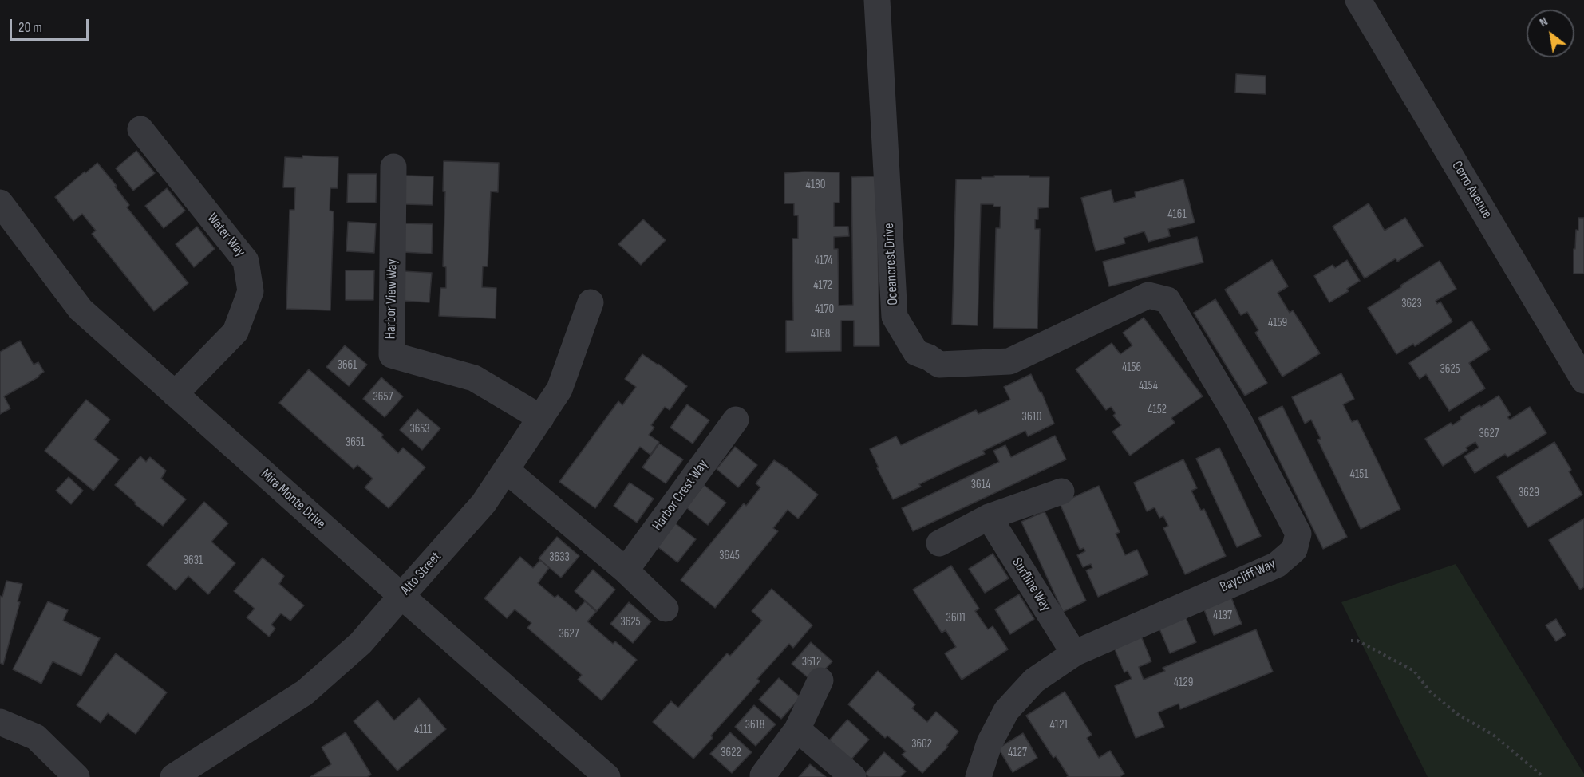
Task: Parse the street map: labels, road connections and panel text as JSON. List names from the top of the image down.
{
  "streets": {
    "street": [
      "Cerro Avenue",
      "Water Way",
      "Oceancrest Drive",
      "Harbor View Way",
      "Harbor Crest Way",
      "Mira Monte Drive",
      "Alto Street",
      "Baycliff Way",
      "Surfline Way"
    ]
  },
  "crossings": [
    ["Water Way", "Mira Monte Drive"],
    ["Oceancrest Drive", "Baycliff Way"],
    ["Harbor View Way", "Alto Street"],
    ["Mira Monte Drive", "Alto Street"],
    ["Baycliff Way", "Surfline Way"]
  ],
  "house_numbers": [
    "4180",
    "4161",
    "4174",
    "4172",
    "3623",
    "4170",
    "4159",
    "4168",
    "3661",
    "4156",
    "3625",
    "4154",
    "3657",
    "4152",
    "3610",
    "3653",
    "3627",
    "3651",
    "4151",
    "3614",
    "3629",
    "3645",
    "3633",
    "3631",
    "4137",
    "3601",
    "3625",
    "3627",
    "3612",
    "4129",
    "3618",
    "4121",
    "4111",
    "3602",
    "3622",
    "4127"
  ],
  "scale_bar": "20 m",
  "north": "top left"
}
